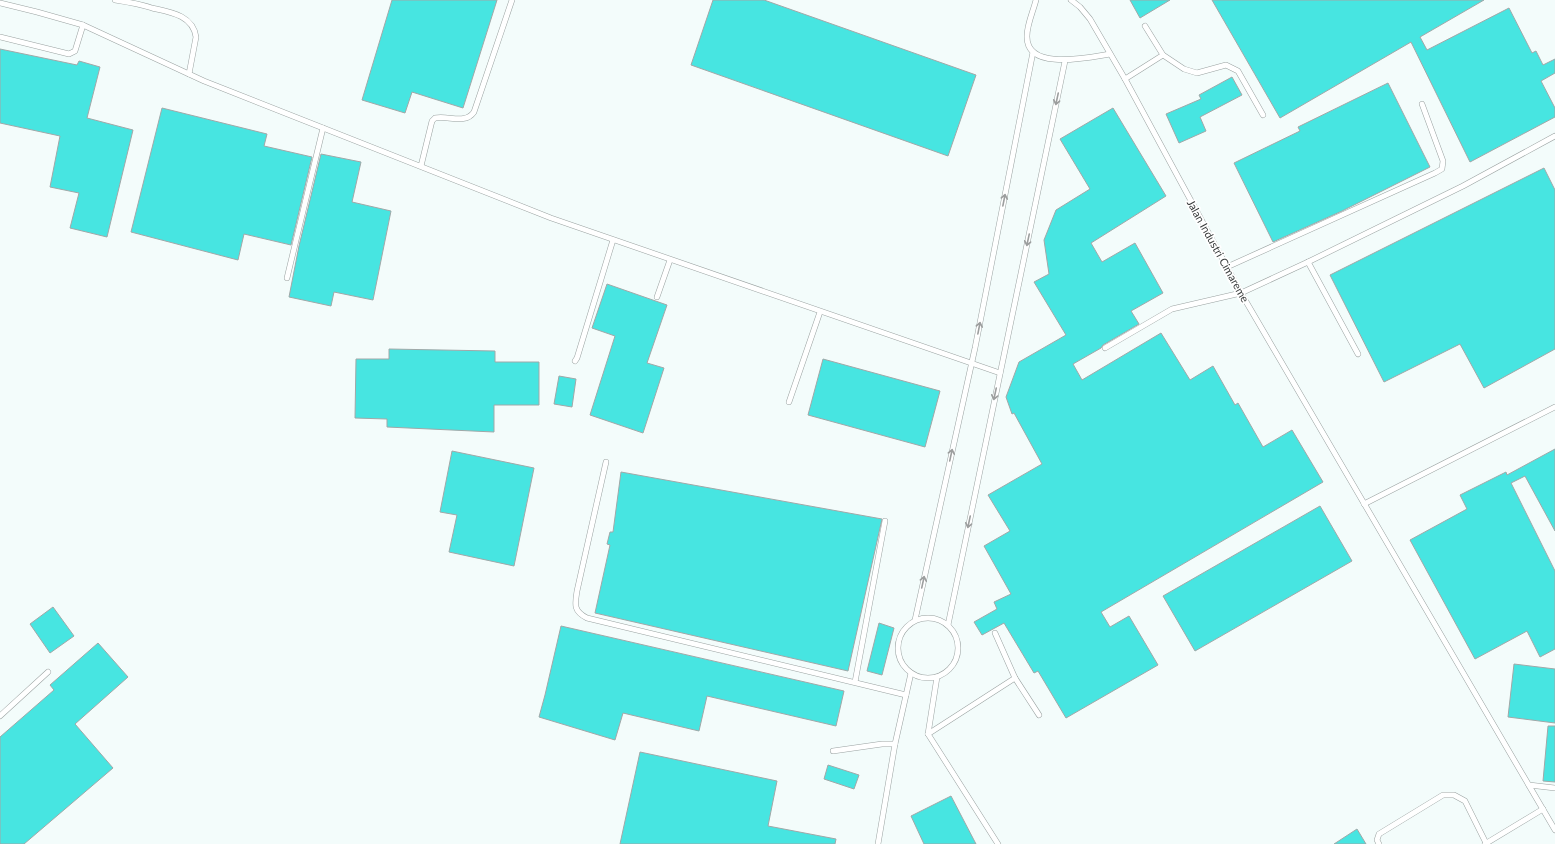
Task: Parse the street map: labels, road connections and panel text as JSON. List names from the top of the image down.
{
  "streets": {
    "lane": ["Jalan Industri Cimareme"]
  }
}
